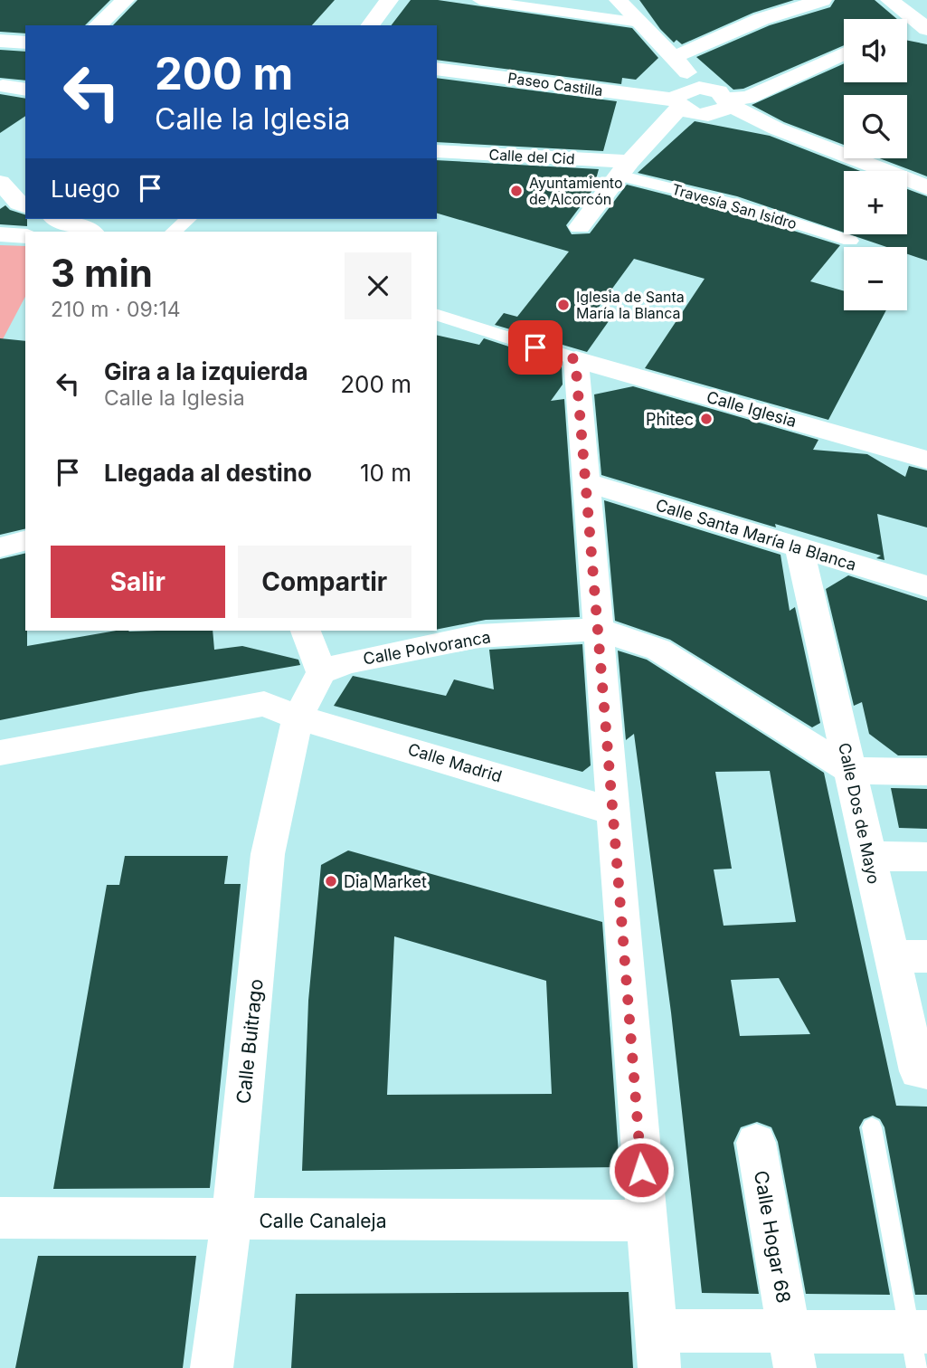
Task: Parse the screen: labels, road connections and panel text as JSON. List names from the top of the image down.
{
  "streets": {
    "street": [
      "Paseo Castilla",
      "Calle del Cid",
      "Travesía San Isidro",
      "Calle Iglesia",
      "Calle Santa María la Blanca",
      "Calle Polvoranca",
      "Calle Madrid",
      "Calle Dos de Mayo",
      "Calle Buitrago",
      "Calle Canaleja",
      "Calle Hogar 68"
    ]
  },
  "crossings": [
    ["Calle del Cid", "Travesía San Isidro"],
    ["Calle Santa María la Blanca", "Calle Dos de Mayo"],
    ["Calle Polvoranca", "Calle Dos de Mayo"],
    ["Calle Madrid", "Calle Buitrago"],
    ["Calle Buitrago", "Calle Canaleja"]
  ],
  "places": [
    "Ayuntamiento de Alcorcón",
    "Iglesia de Santa María la Blanca",
    "Phitec",
    "Dia Market"
  ],
  "page": {
    "map_buttons": ["+", "−"],
    "turn": ["200 m", "Calle la Iglesia"],
    "then": "Luego",
    "heading": ["3 min", "210 m · 09:14"],
    "list": [
      {
        "name": "Gira a la izquierda",
        "note": "Calle la Iglesia",
        "value": "200 m"
      },
      {
        "name": "Llegada al destino",
        "value": "10 m"
      }
    ],
    "buttons": ["Salir", "Compartir"]
  }
}
